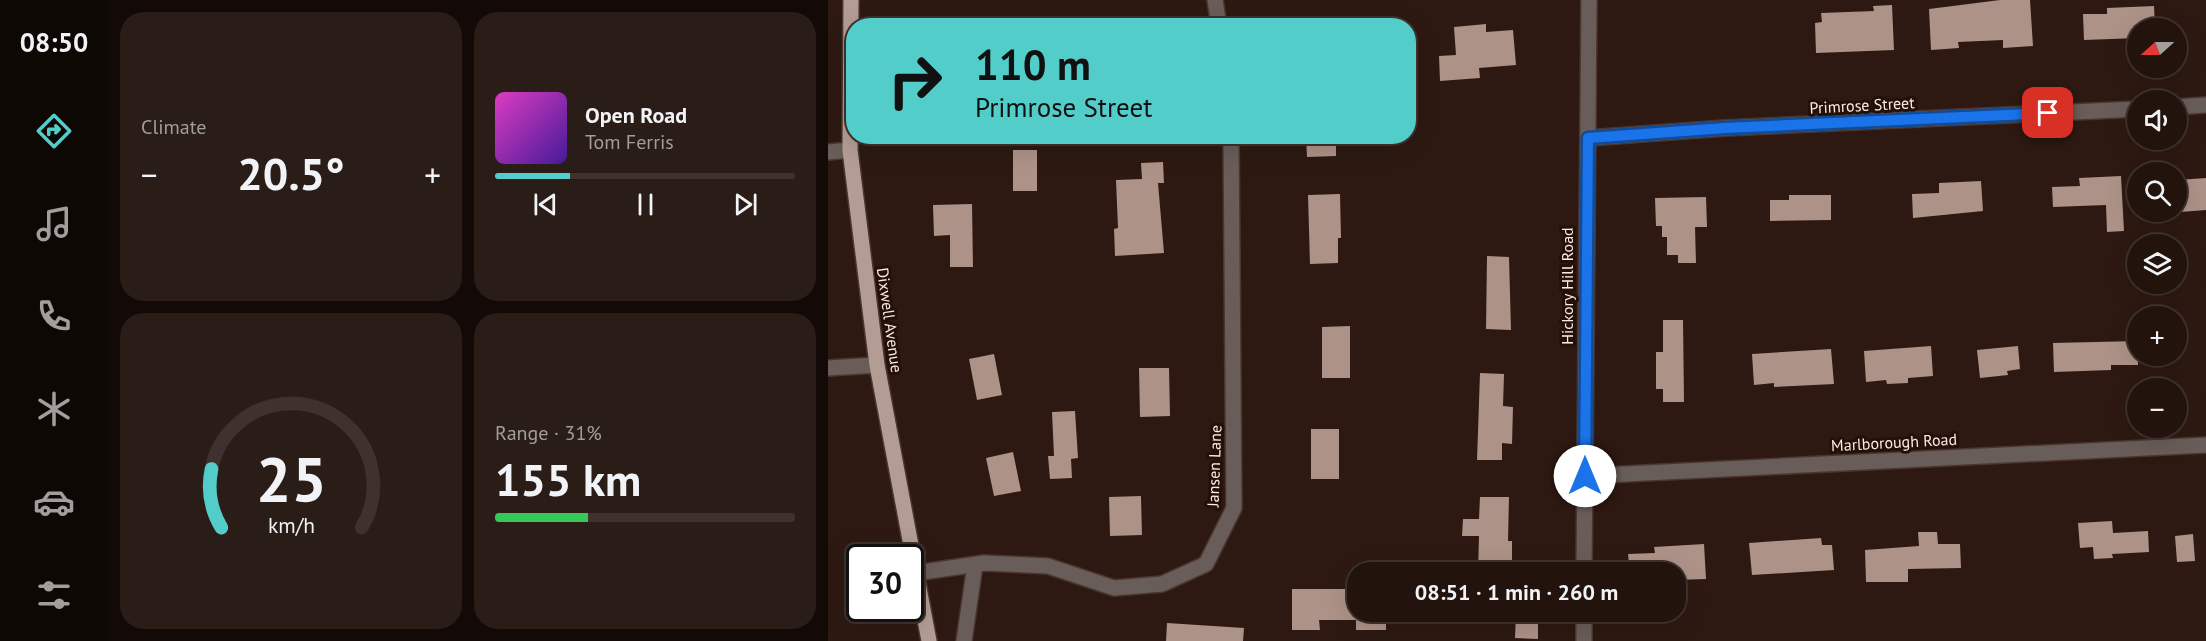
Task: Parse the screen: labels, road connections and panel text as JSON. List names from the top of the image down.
{
  "streets": {
    "main road": ["Dixwell Avenue"],
    "street": [
      "Primrose Street",
      "Hickory Hill Road",
      "Marlborough Road",
      "Jansen Lane"
    ]
  },
  "crossings": [
    ["Primrose Street", "Hickory Hill Road"],
    ["Hickory Hill Road", "Marlborough Road"]
  ],
  "north": "left",
  "page": {
    "tabs": "08:50",
    "tile": [
      "Climate",
      ["Range · 31%", "155 km"]
    ],
    "map_buttons": ["+", "−"],
    "turn": ["110 m", "Primrose Street"],
    "song": ["Open Road", "Tom Ferris"],
    "heat": ["−", "20.5°", "+"],
    "limit": "30",
    "trip": "08:51 · 1 min · 260 m",
    "gauge": ["25", "km/h"]
  }
}
